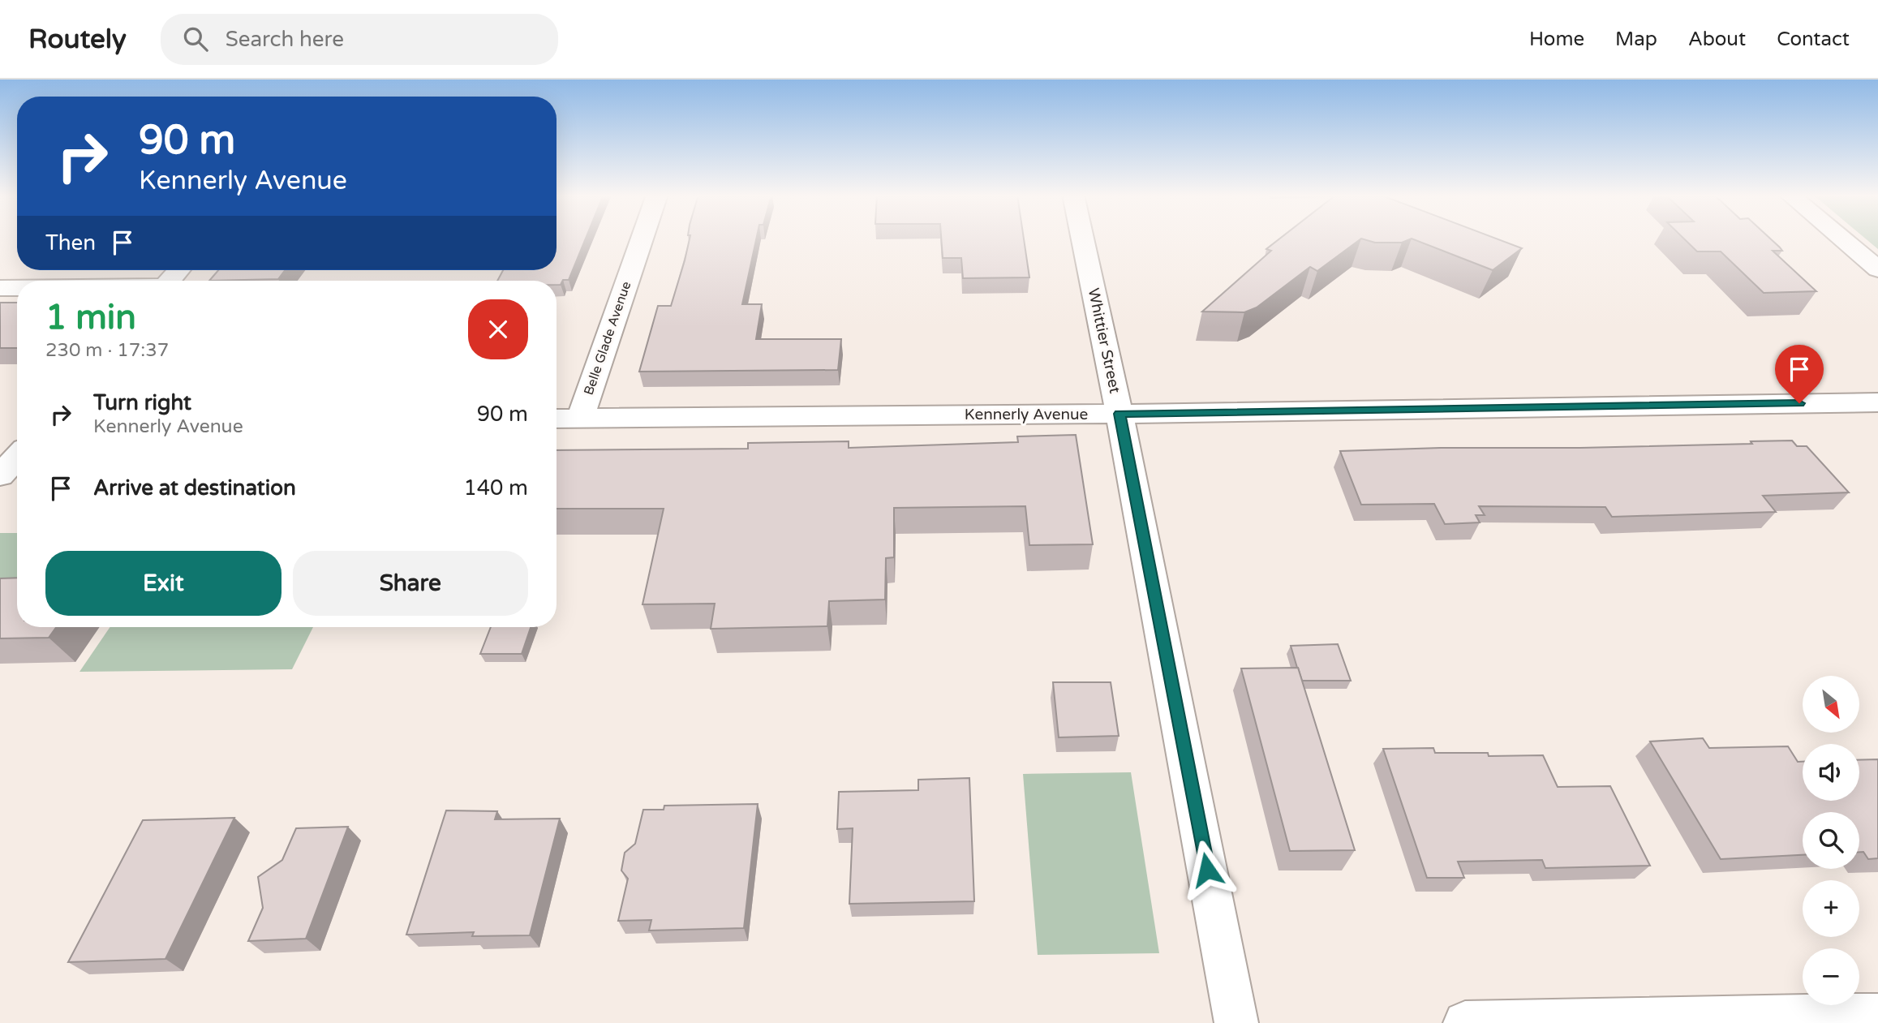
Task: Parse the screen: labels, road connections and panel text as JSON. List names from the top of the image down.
{
  "streets": {
    "street": ["Belle Glade Avenue", "Whittier Street", "Kennerly Avenue"]
  },
  "crossings": [
    ["Belle Glade Avenue", "Kennerly Avenue"],
    ["Whittier Street", "Kennerly Avenue"]
  ],
  "north": "bottom right",
  "page": {
    "header": "Routely",
    "search": "Search here",
    "nav": [
      "Home",
      "Map",
      "About",
      "Contact"
    ],
    "turn": ["90 m", "Kennerly Avenue"],
    "then": "Then",
    "heading": ["1 min", "230 m · 17:37"],
    "list": [
      {
        "name": "Turn right",
        "note": "Kennerly Avenue",
        "value": "90 m"
      },
      {
        "name": "Arrive at destination",
        "value": "140 m"
      }
    ],
    "buttons": ["Exit", "Share"],
    "map_buttons": ["+", "−"]
  }
}
